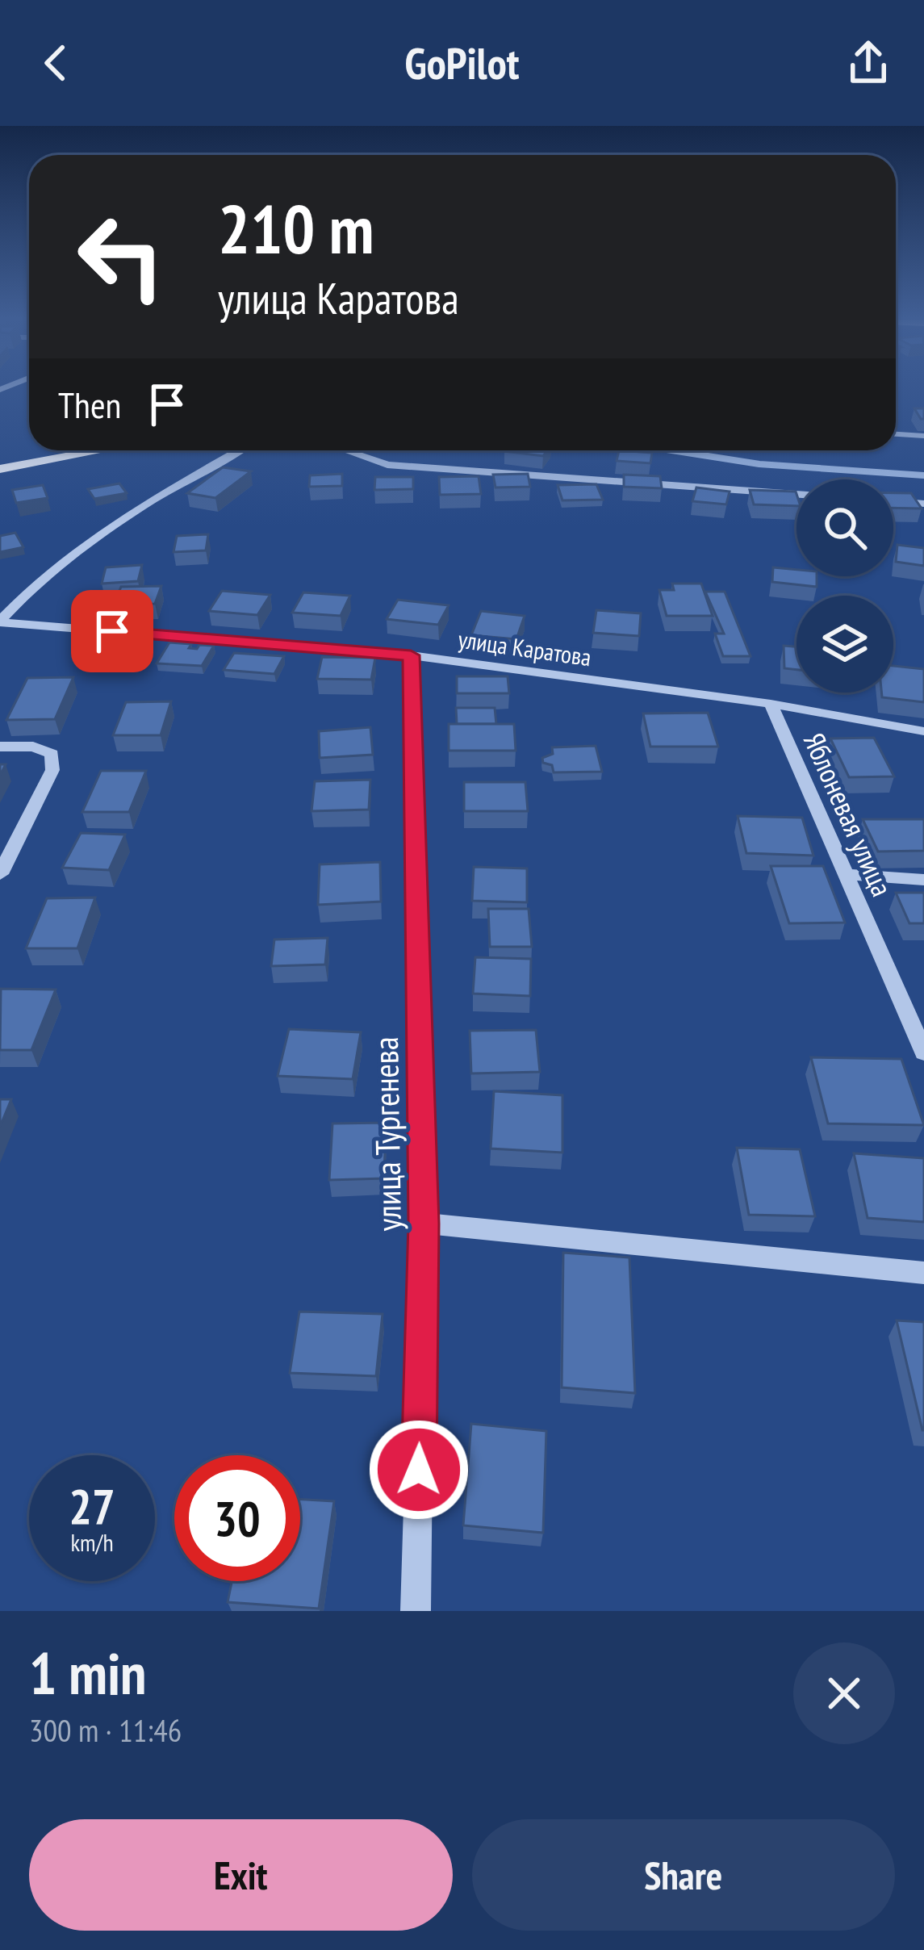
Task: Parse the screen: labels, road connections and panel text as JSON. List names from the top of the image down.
{
  "streets": {
    "street": ["улица Каратова", "Яблоневая улица", "улица Тургенева"]
  },
  "crossings": [
    ["улица Каратова", "Яблоневая улица"],
    ["улица Каратова", "улица Тургенева"]
  ],
  "page": {
    "header": "GoPilot",
    "turn": ["210 m", "улица Каратова"],
    "then": "Then",
    "speed": "27 km/h",
    "limit": "30",
    "heading": ["1 min", "300 m · 11:46"],
    "buttons": ["Exit", "Share"]
  }
}
